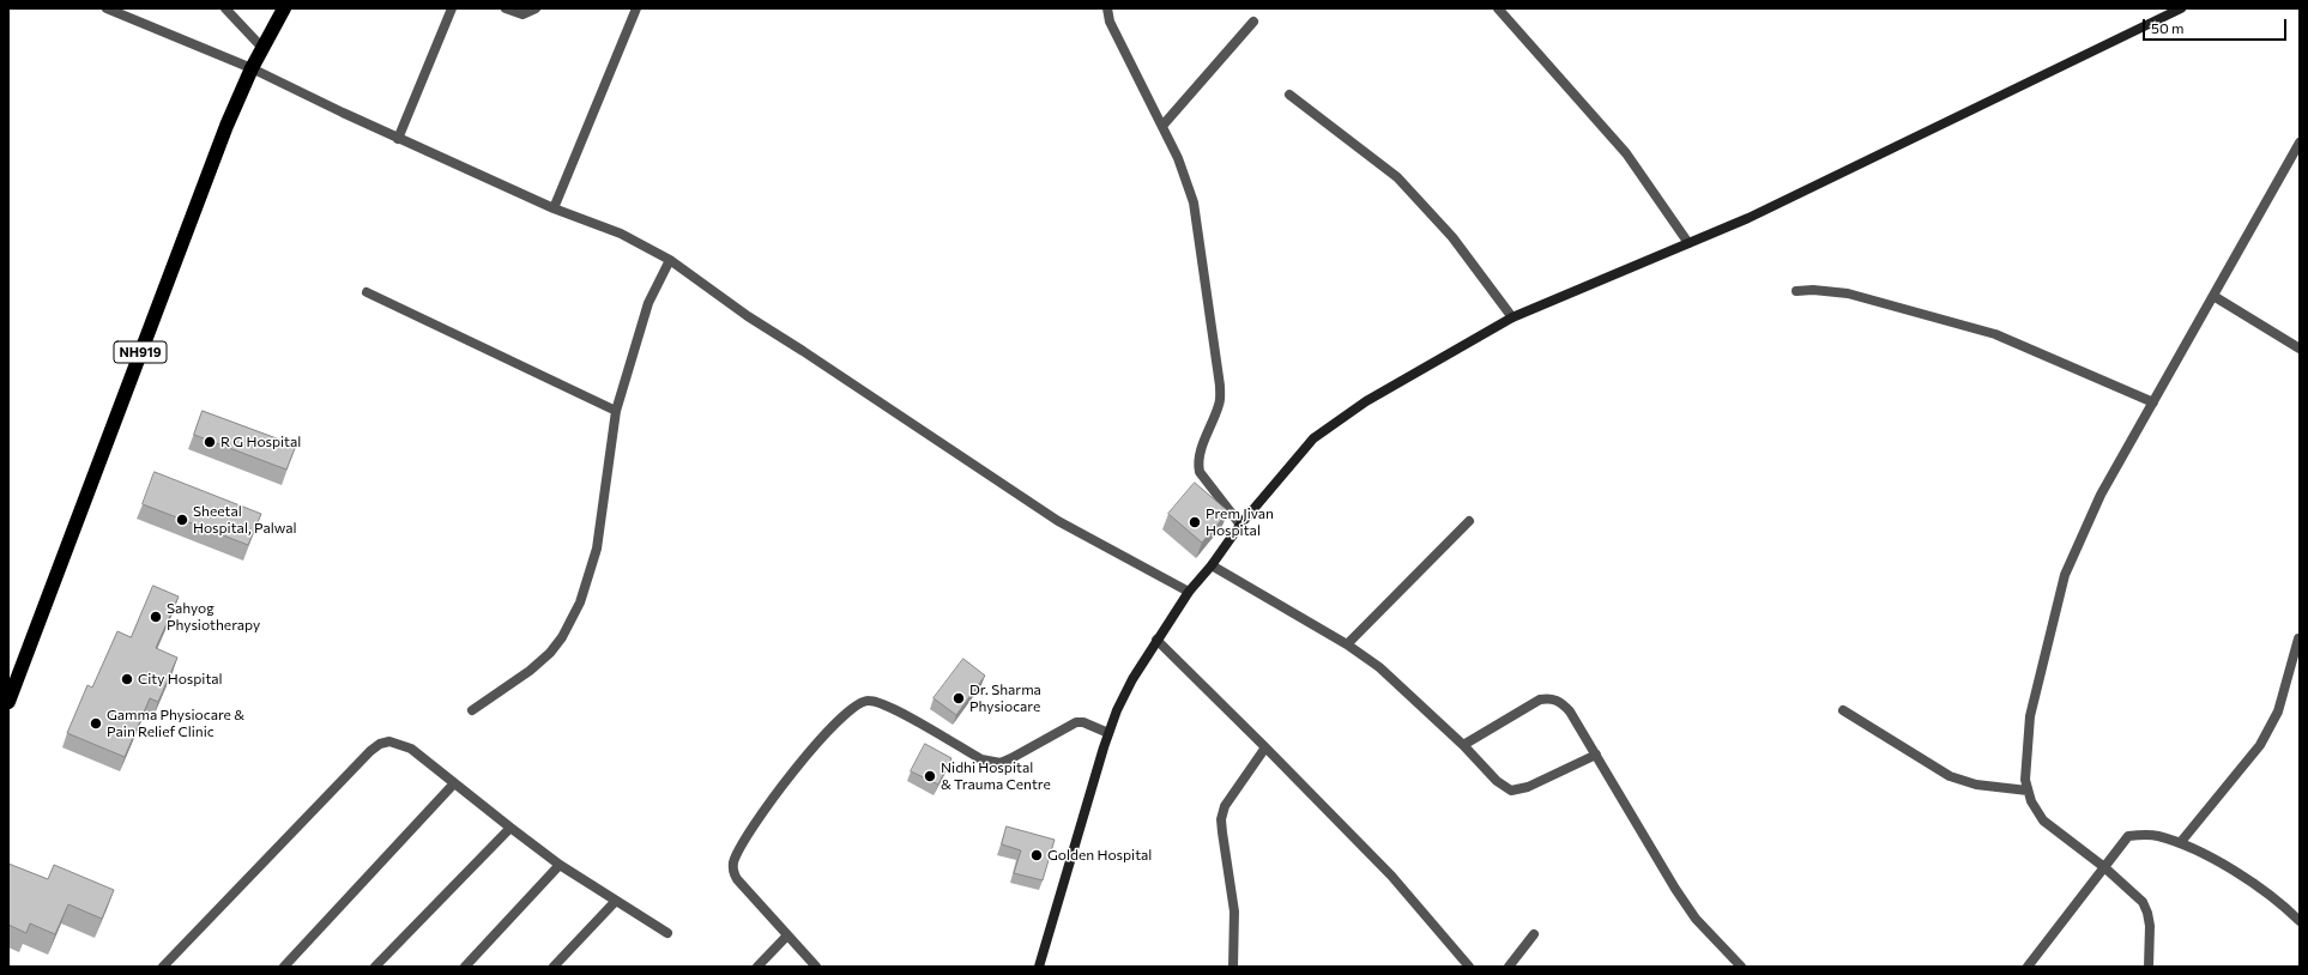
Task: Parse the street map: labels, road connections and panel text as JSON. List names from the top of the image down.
{
  "streets": {
    "highway": ["NH919"]
  },
  "places": [
    "R G Hospital",
    "Sheetal Hospital, Palwal",
    "Prem Jivan Hospital",
    "Sahyog Physiotherapy",
    "City Hospital",
    "Dr. Sharma Physiocare",
    "Gamma Physiocare & Pain Relief Clinic",
    "Nidhi Hospital & Trauma Centre",
    "Golden Hospital"
  ],
  "scale_bar": "50 m"
}
